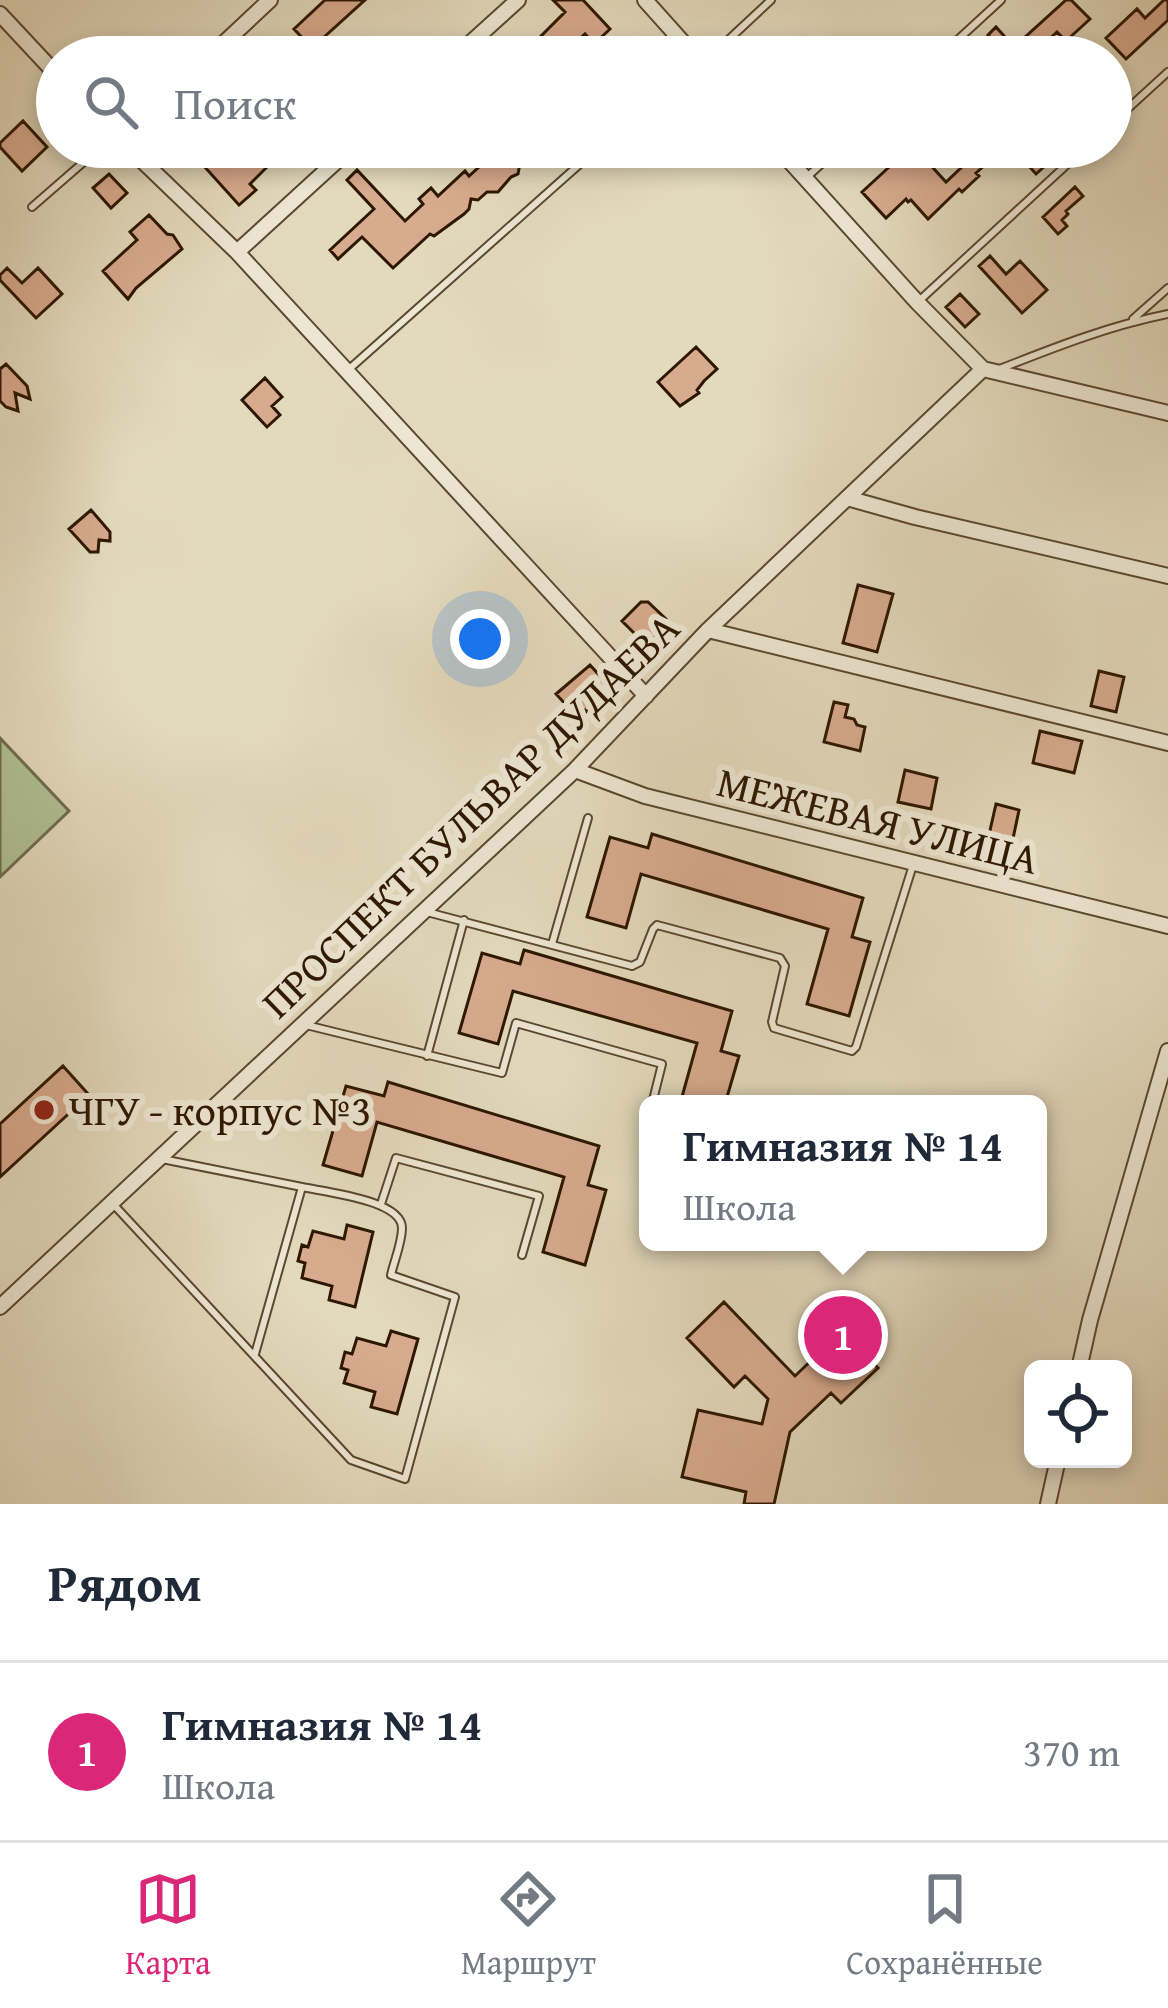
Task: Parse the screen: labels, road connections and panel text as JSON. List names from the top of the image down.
{
  "streets": {
    "street": ["ПРОСПЕКТ БУЛЬВАР ДУДАЕВА", "МЕЖЕВАЯ УЛИЦА"]
  },
  "crossings": [
    ["ПРОСПЕКТ БУЛЬВАР ДУДАЕВА", "МЕЖЕВАЯ УЛИЦА"]
  ],
  "places": ["ЧГУ - корпус №3"],
  "page": {
    "search": "Поиск",
    "popup": ["Гимназия № 14", "Школа"],
    "pins": "1",
    "heading": "Рядом",
    "list": [
      {
        "mark": "1",
        "name": "Гимназия № 14",
        "note": "Школа",
        "value": "370 m"
      }
    ],
    "nav": ["Карта", "Маршрут", "Сохранённые"]
  }
}
